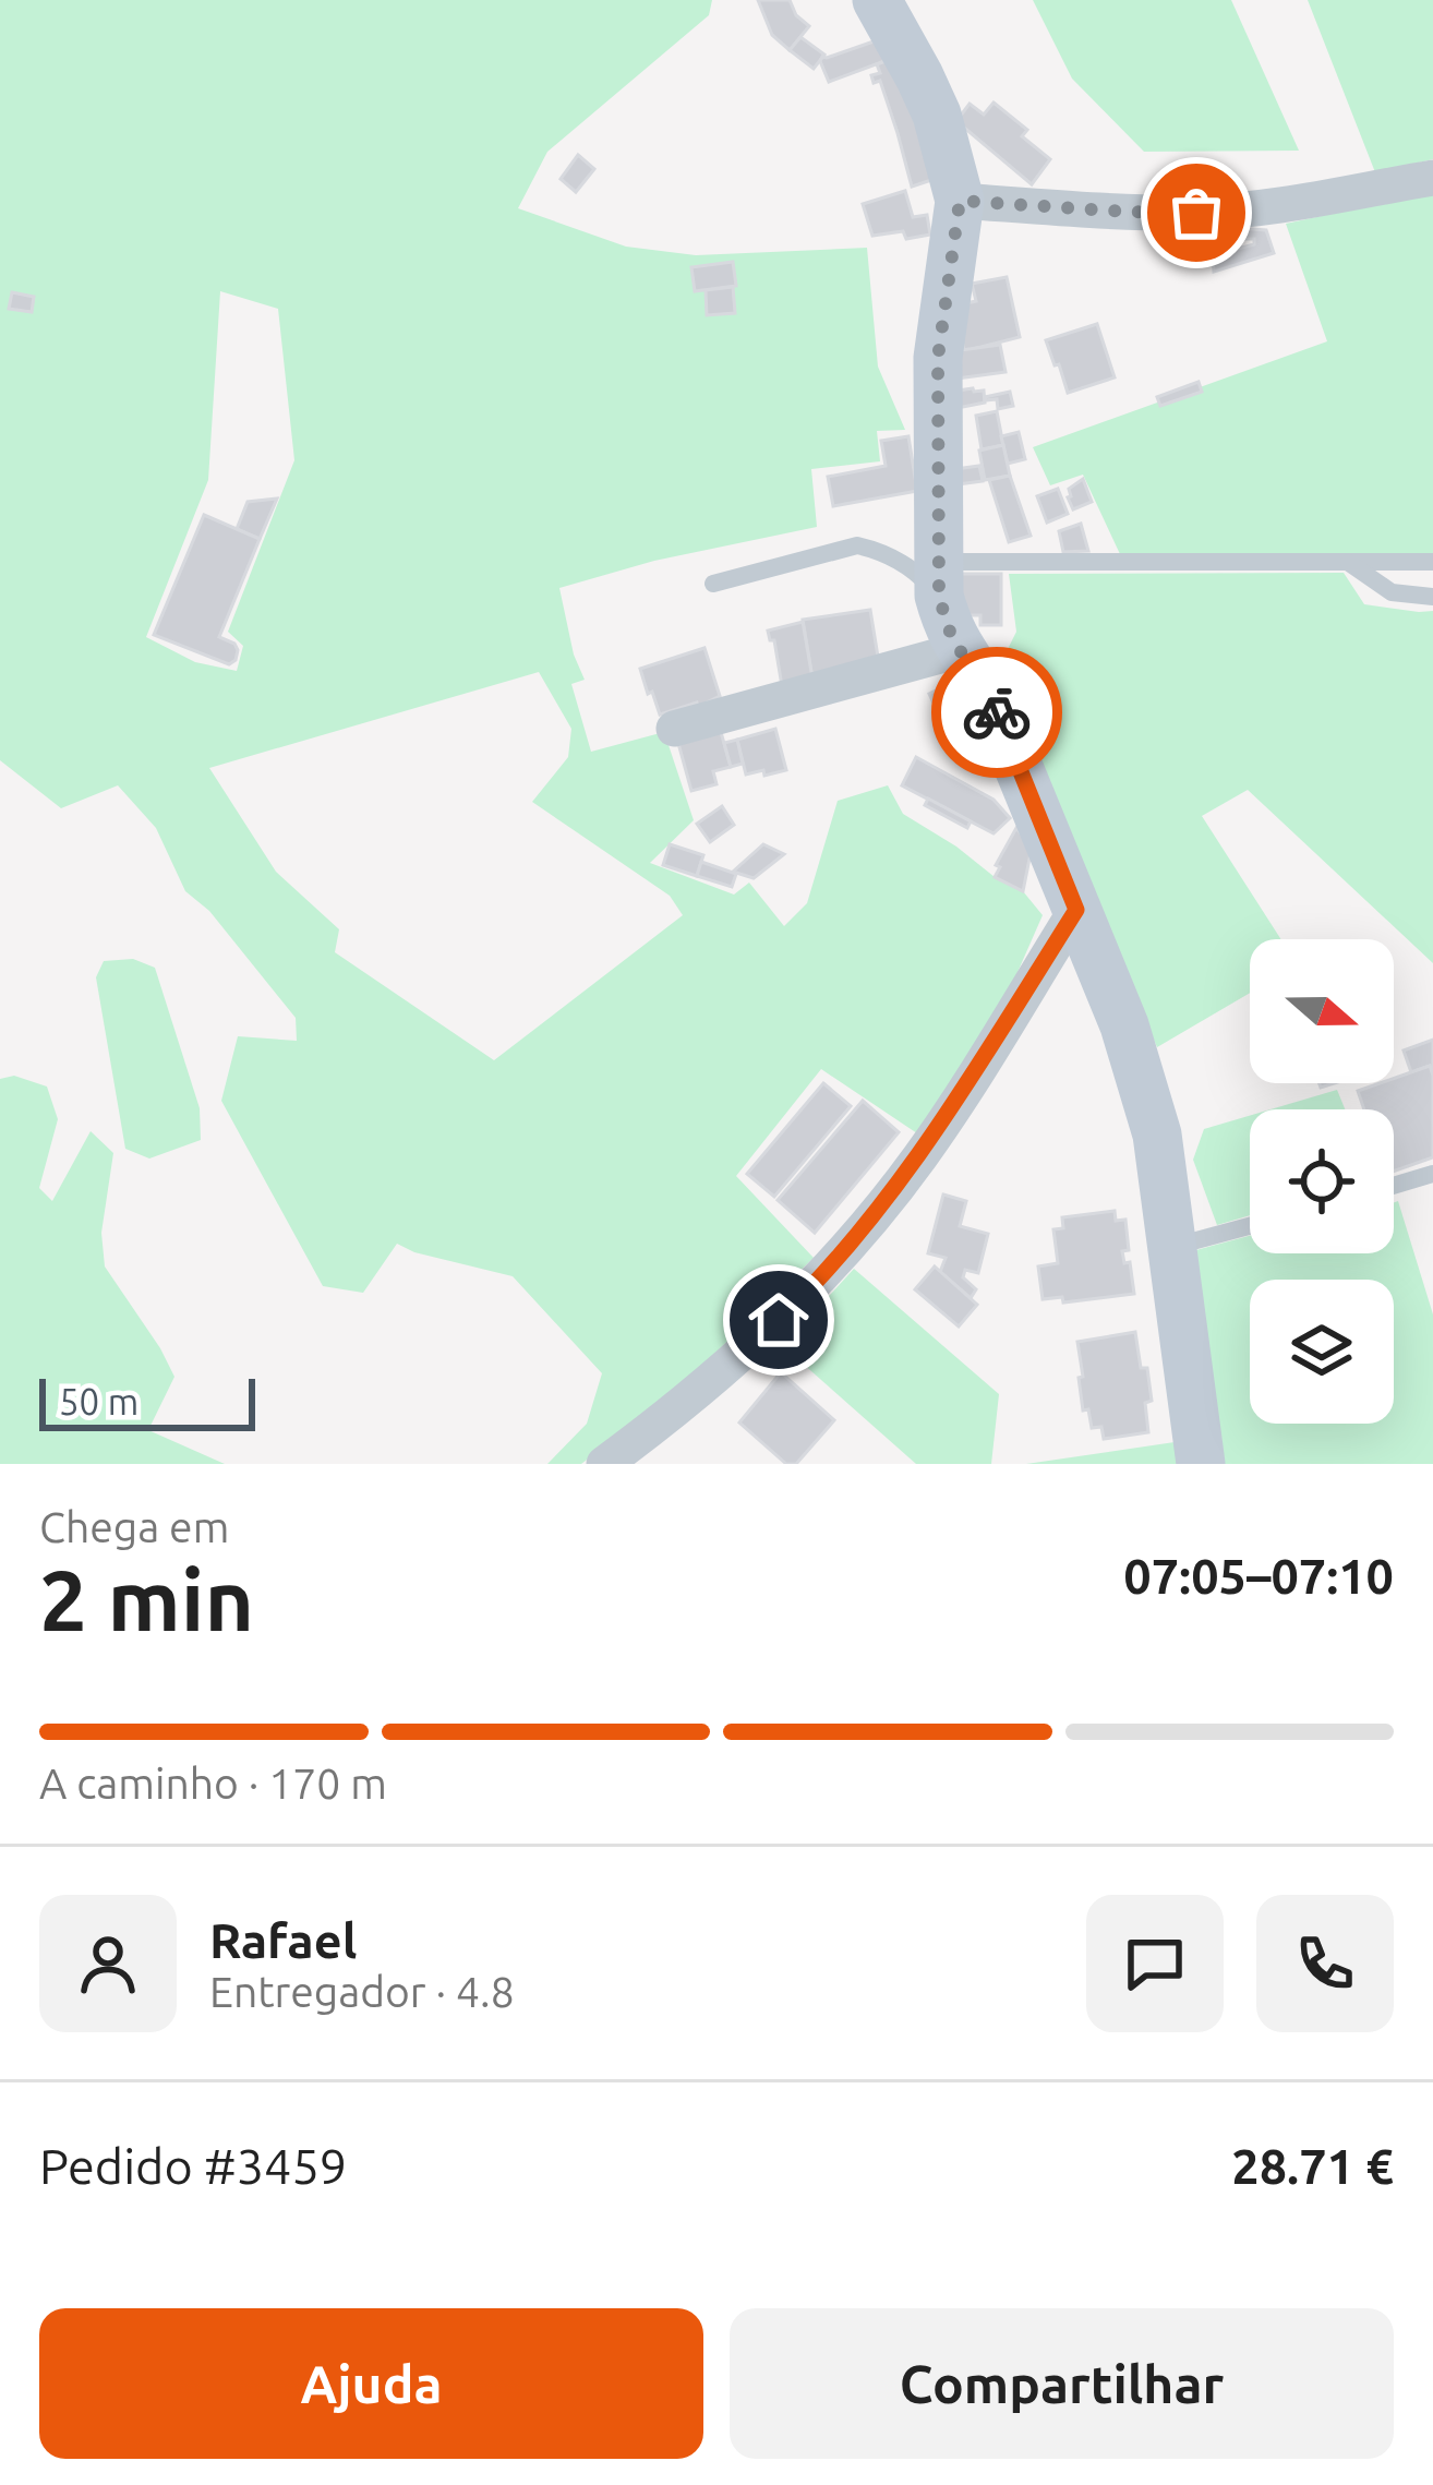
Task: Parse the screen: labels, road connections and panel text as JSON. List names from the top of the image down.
{
  "scale_bar": "50 m",
  "north": "right",
  "page": {
    "scale": "50 m",
    "heading": ["2 min", "Chega em", "07:05–07:10"],
    "panel": [
      "Rafael",
      "Entregador · 4.8",
      "Pedido #3459",
      "28.71 €"
    ],
    "bar": "A caminho · 170 m",
    "buttons": ["Ajuda", "Compartilhar"]
  }
}
